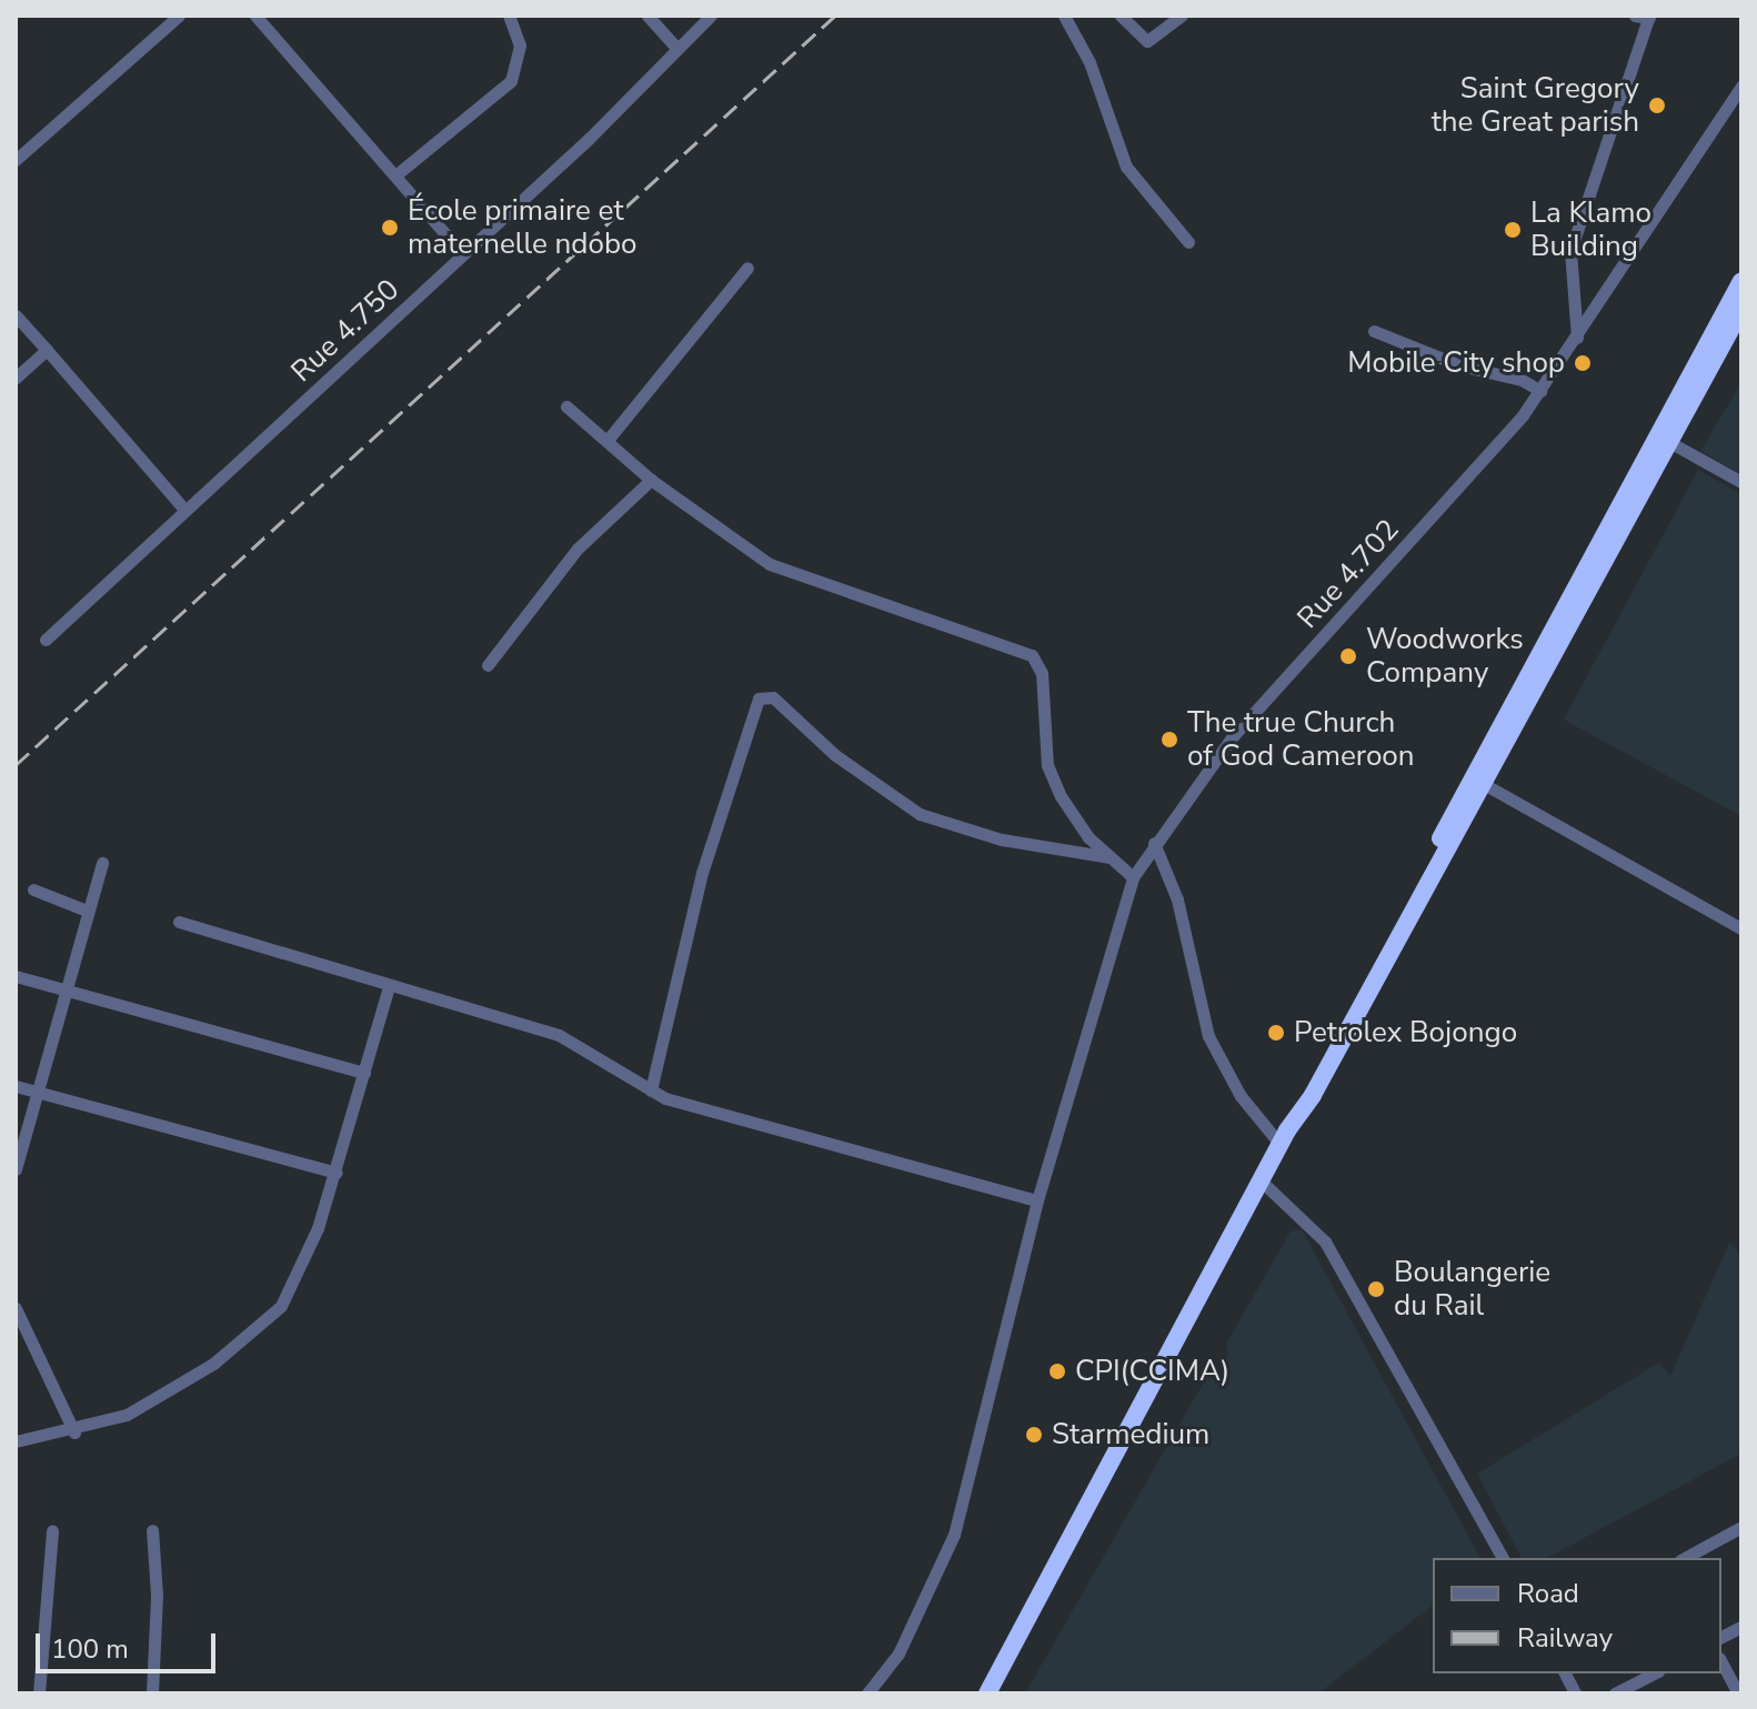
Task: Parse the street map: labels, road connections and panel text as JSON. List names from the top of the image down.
{
  "streets": {
    "street": ["Rue 4.750", "Rue 4.702"]
  },
  "places": [
    "Saint Gregory the Great parish",
    "École primaire et maternelle ndobo",
    "La Klamo Building",
    "Mobile City shop",
    "Woodworks Company",
    "The true Church of God Cameroon",
    "Petrolex Bojongo",
    "Boulangerie du Rail",
    "CPI(CCIMA)",
    "Starmedium"
  ],
  "legend": ["Road", "Railway"],
  "scale_bar": "100 m"
}
